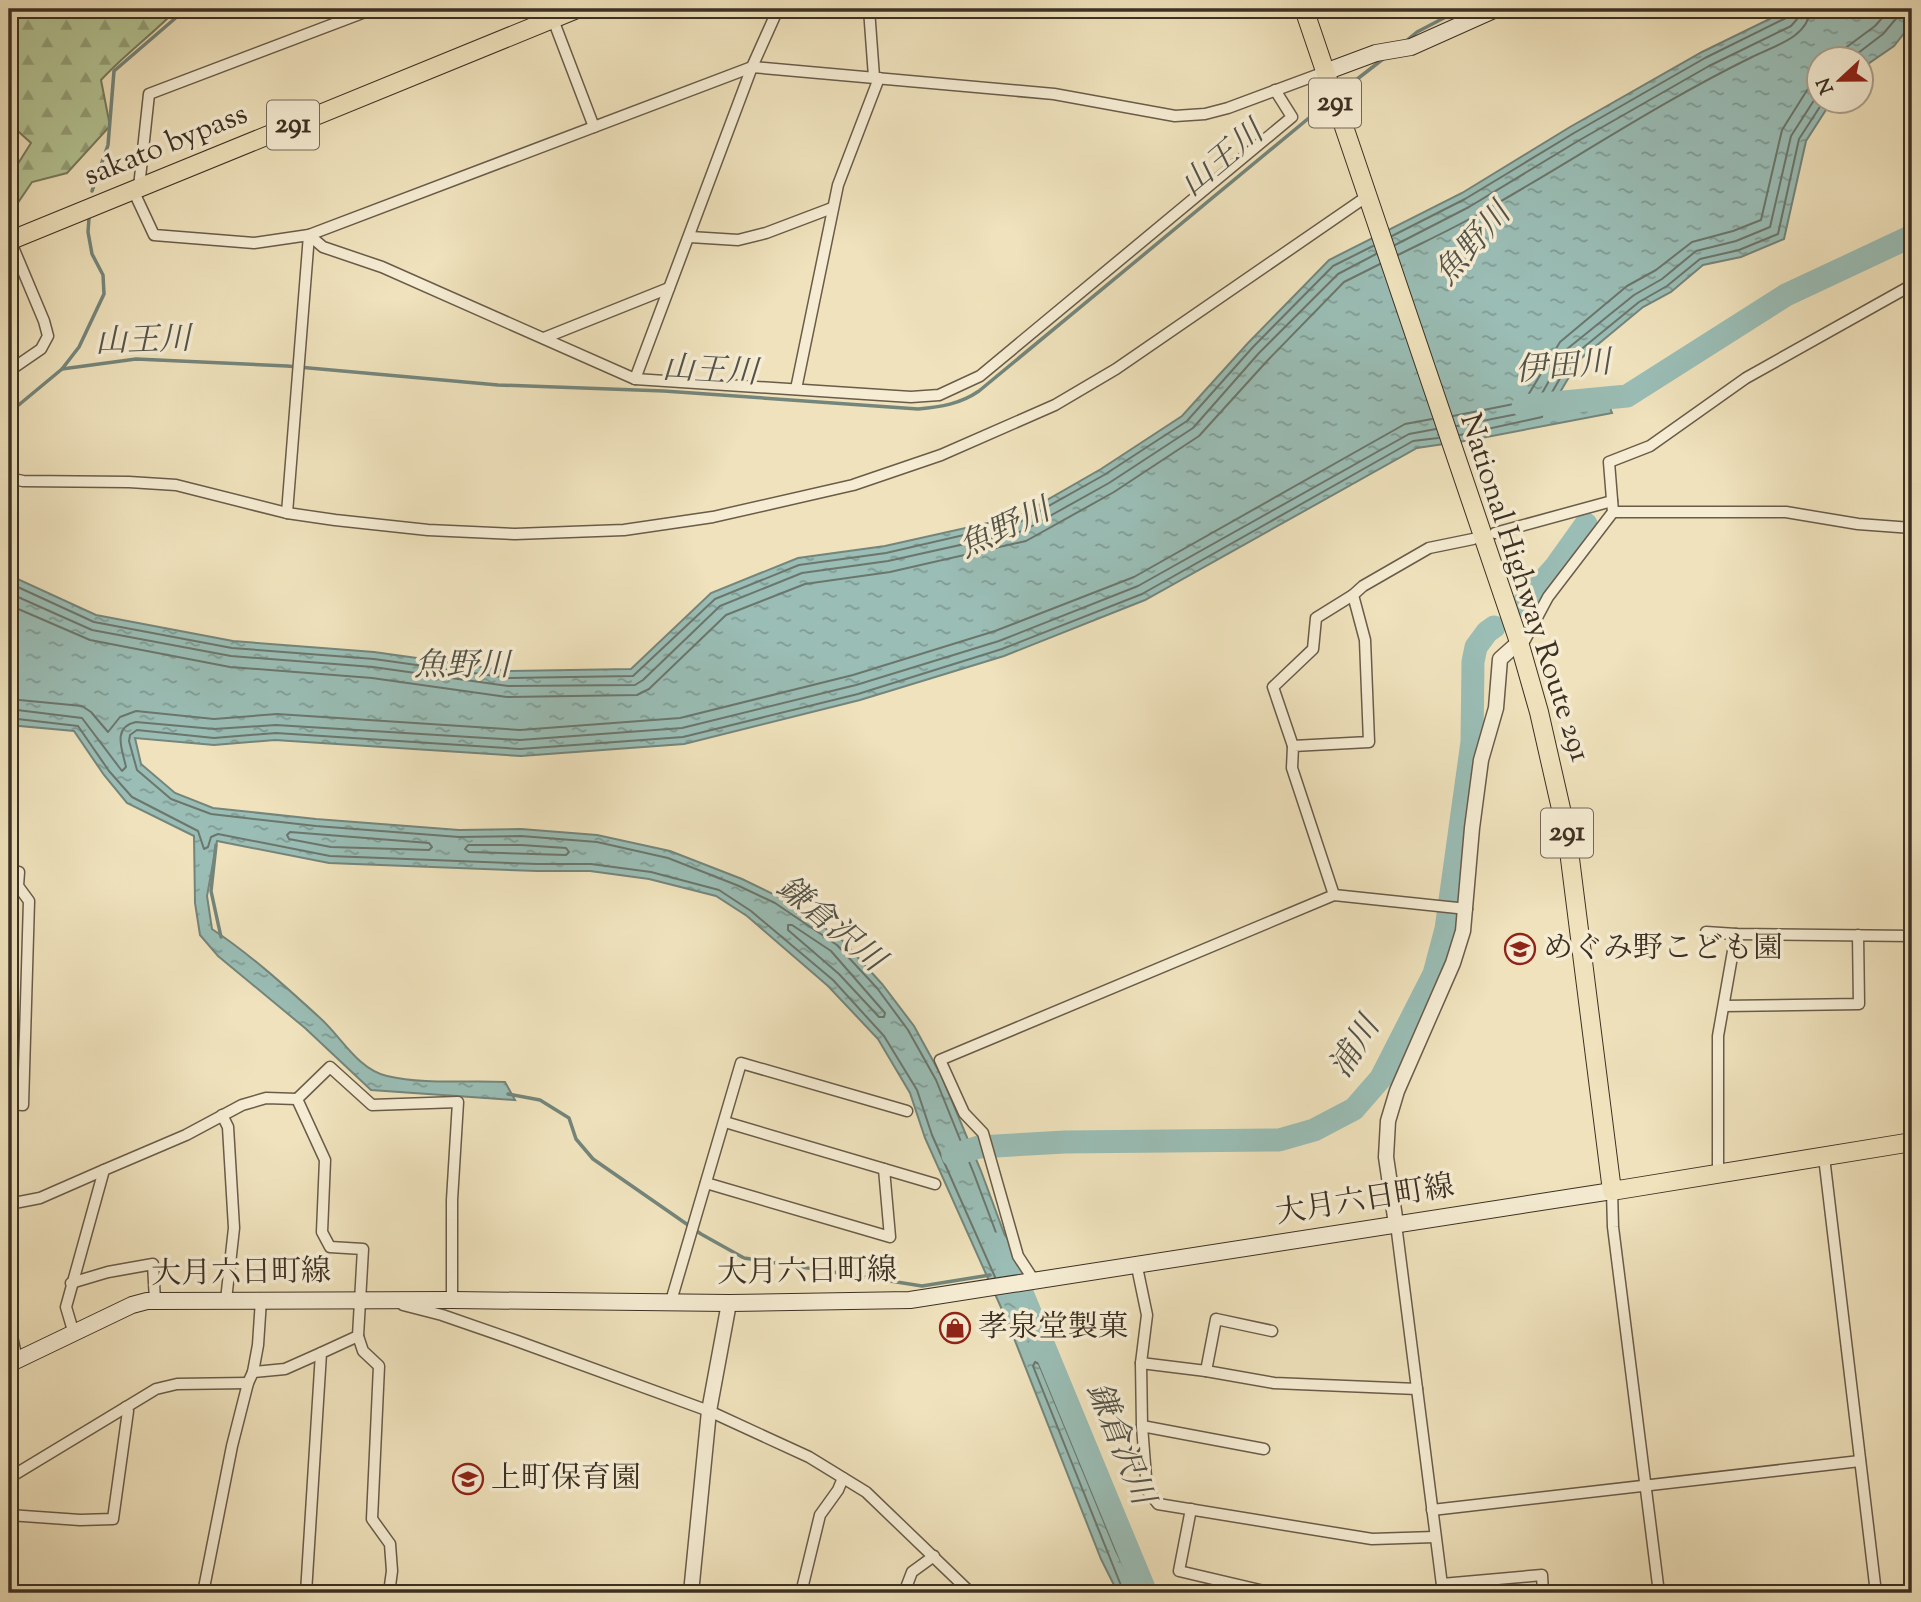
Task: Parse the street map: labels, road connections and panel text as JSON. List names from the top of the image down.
{
  "streets": {
    "highway": ["291", "sakato bypass", "National Highway Route 291"],
    "main road": ["大月六日町線"]
  },
  "crossings": [
    ["National Highway Route 291", "大月六日町線"]
  ],
  "water": [
    "山王川",
    "魚野川",
    "伊田川",
    "鎌倉沢川",
    "浦川"
  ],
  "places": {
    "school or university": ["めぐみ野こども園", "上町保育園"],
    "shop": ["孝泉堂製菓"]
  },
  "north": "left"
}
